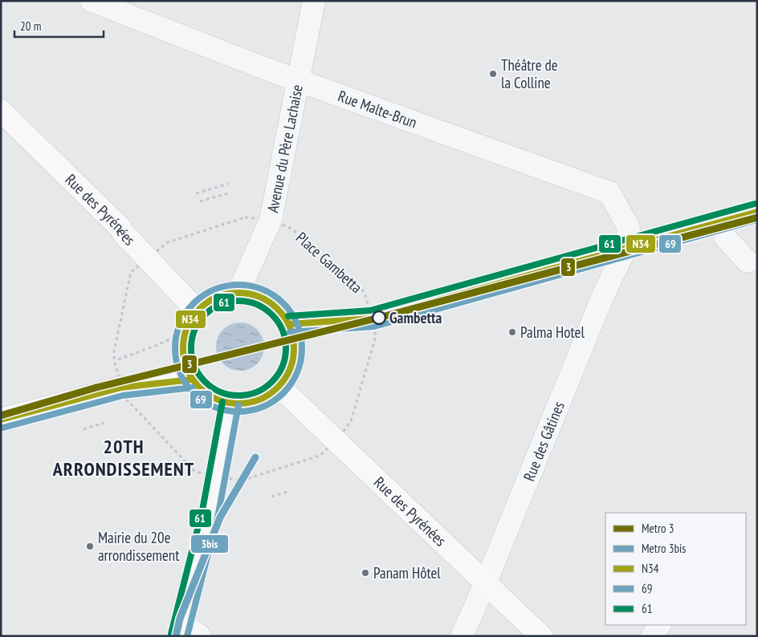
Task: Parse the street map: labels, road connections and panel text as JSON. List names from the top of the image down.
{
  "streets": {
    "main road": ["Rue des Pyrénées"],
    "street": ["Rue Malte-Brun", "Avenue du Père Lachaise", "Rue des Gâtines"],
    "path": ["Place Gambetta"]
  },
  "crossings": [
    ["Rue Malte-Brun", "Avenue du Père Lachaise"],
    ["Rue Malte-Brun", "Rue des Gâtines"],
    ["Avenue du Père Lachaise", "Rue des Pyrénées"],
    ["Rue des Pyrénées", "Rue des Gâtines"]
  ],
  "districts": ["20TH ARRONDISSEMENT"],
  "places": [
    "Théâtre de la Colline",
    "Gambetta",
    "Palma Hotel",
    "Mairie du 20e arrondissement",
    "Panam Hôtel"
  ],
  "lines": [
    "transit line 61",
    "transit line N34",
    "metro line 3",
    "transit line 69",
    "metro line 3bis"
  ],
  "legend": [
    "Metro 3",
    "Metro 3bis",
    "N34",
    "69",
    "61"
  ],
  "scale_bar": "20 m"
}
